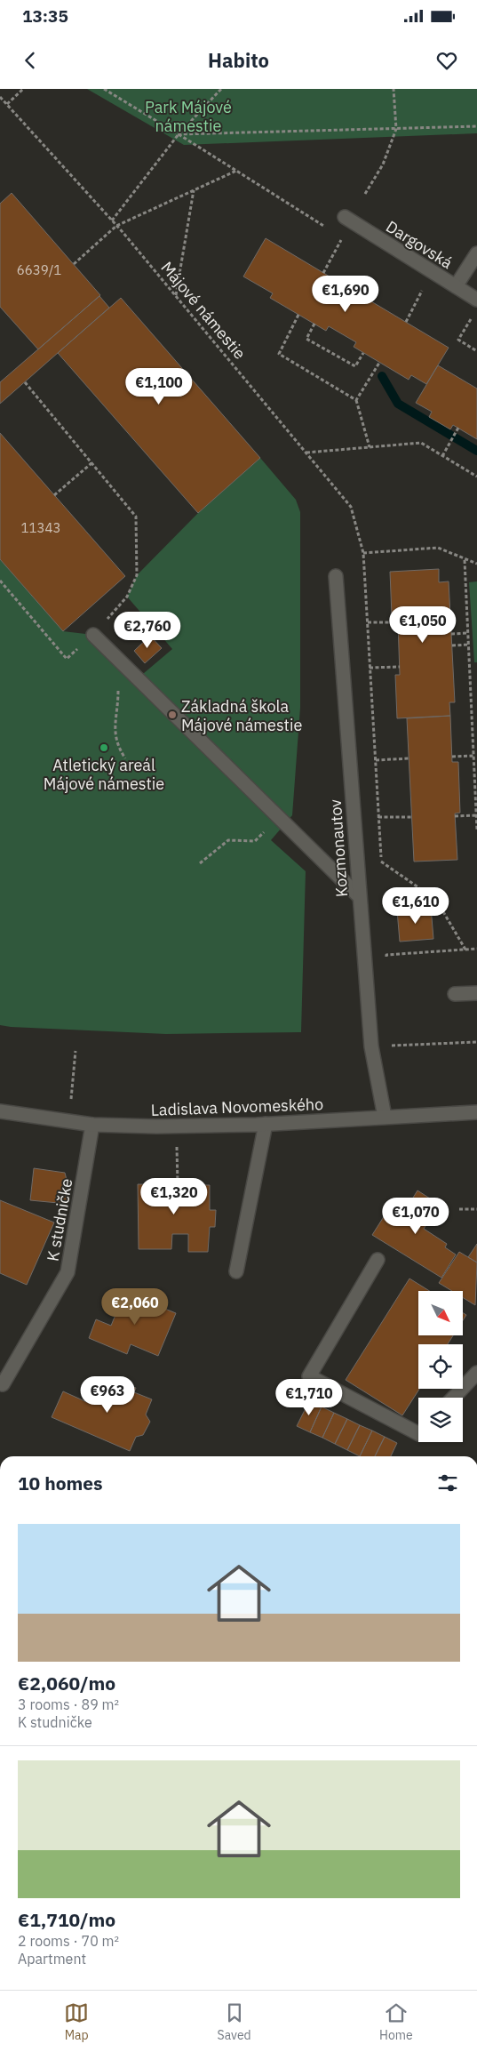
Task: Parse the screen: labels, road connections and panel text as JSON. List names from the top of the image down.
{
  "streets": {
    "street": [
      "Dargovská",
      "Kozmonautov",
      "Ladislava Novomeského",
      "K studničke"
    ],
    "path": ["Májové námestie"]
  },
  "crossings": [
    ["Kozmonautov", "Ladislava Novomeského"],
    ["Ladislava Novomeského", "K studničke"]
  ],
  "parks": ["Park Májové námestie"],
  "places": ["Základná škola Májové námestie", "Atletický areál Májové námestie"],
  "house_numbers": ["6639/1", "11343"],
  "north": "bottom right",
  "page": {
    "status": "13:35",
    "header": "Habito",
    "price": [
      "€1,690",
      "€1,100",
      "€1,050",
      "€2,760",
      "€1,610",
      "€1,320",
      "€1,070",
      "€2,060",
      "€963",
      "€1,710"
    ],
    "heading": "10 homes",
    "list": [
      {
        "name": "€2,060/mo",
        "note": "3 rooms · 89 m² · K studničke"
      },
      {
        "name": "€1,710/mo",
        "note": "2 rooms · 70 m² · Apartment"
      }
    ],
    "tabs": ["Map", "Saved", "Home"]
  }
}
